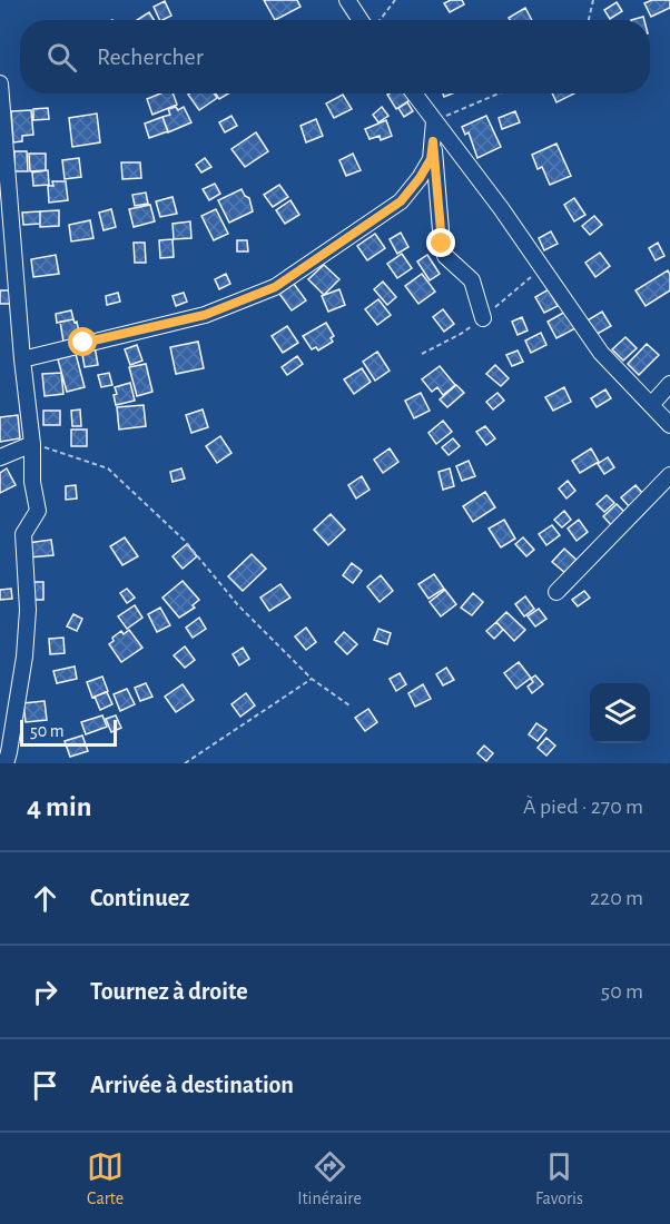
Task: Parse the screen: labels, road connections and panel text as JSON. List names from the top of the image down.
{
  "scale_bar": "50 m",
  "page": {
    "search": "Rechercher",
    "scale": "50 m",
    "heading": ["4 min", "À pied · 270 m"],
    "list": [
      ["Continuez", "220 m"],
      ["Tournez à droite", "50 m"],
      "Arrivée à destination"
    ],
    "nav": ["Carte", "Itinéraire", "Favoris"]
  }
}
